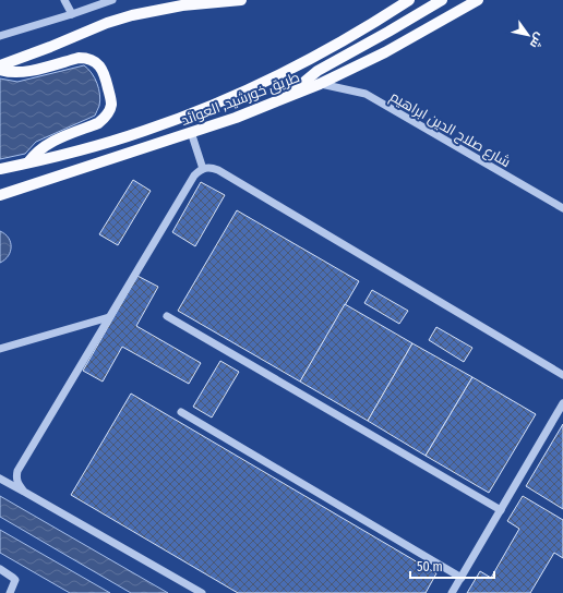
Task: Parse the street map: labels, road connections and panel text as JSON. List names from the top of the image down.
{
  "streets": {
    "main road": ["طريق خورشيد, العوائد"],
    "street": ["شارع صلاح الدين ابراهيم"]
  },
  "crossings": [
    ["طريق خورشيد, العوائد", "شارع صلاح الدين ابراهيم"]
  ],
  "scale_bar": "50 m",
  "north": "bottom right"
}
